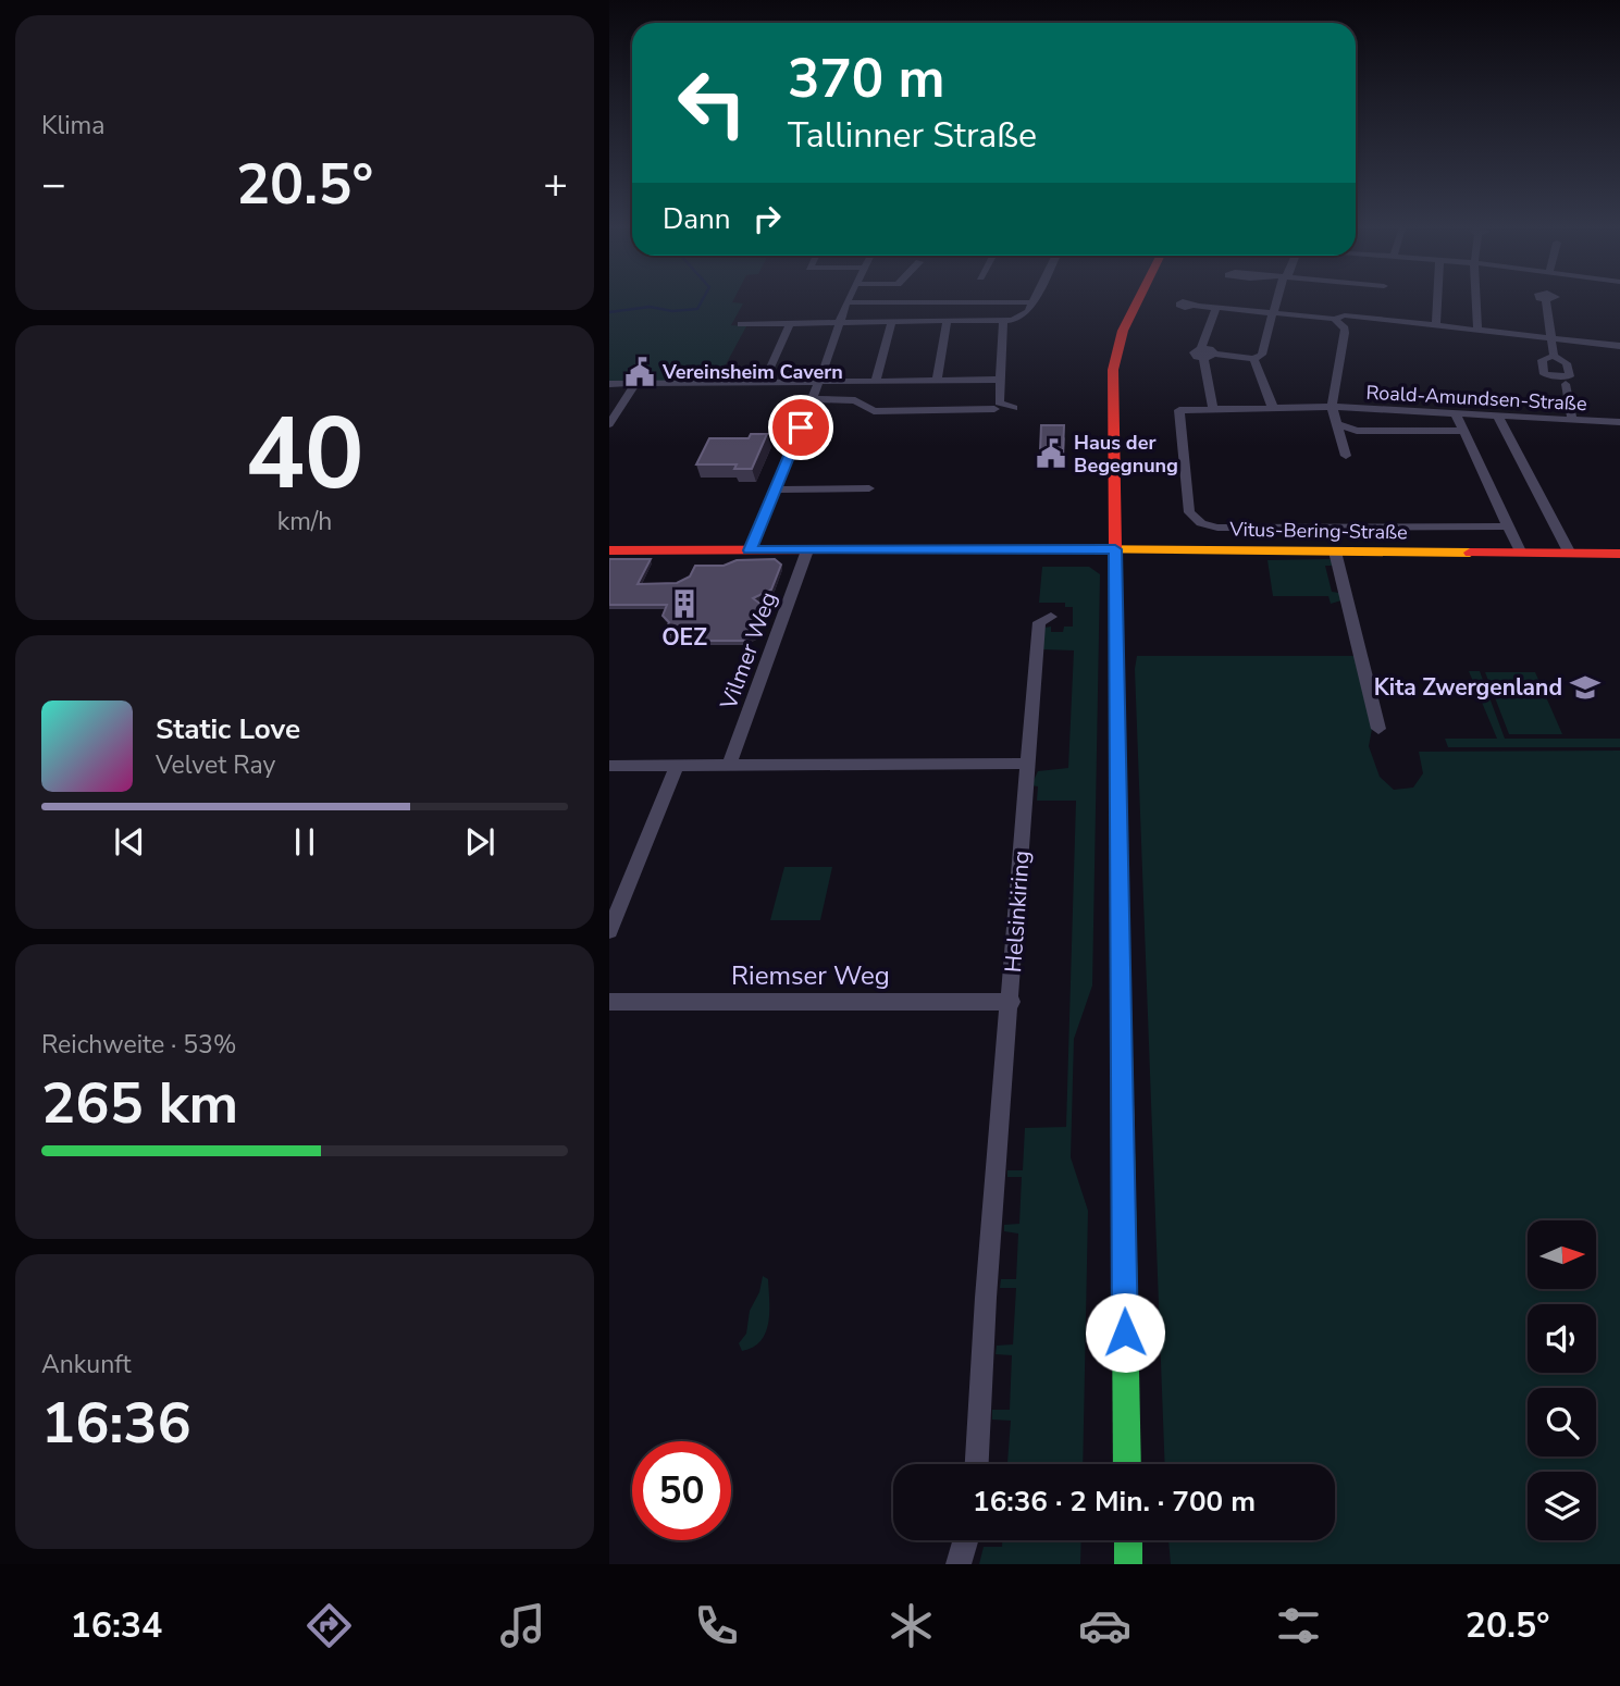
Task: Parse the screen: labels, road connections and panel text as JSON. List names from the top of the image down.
{
  "streets": {
    "main road": ["Vitus-Bering-Straße"],
    "street": [
      "Roald-Amundsen-Straße",
      "Vilmer Weg",
      "Helsinkiring",
      "Riemser Weg"
    ]
  },
  "crossings": [
    ["Roald-Amundsen-Straße", "Vitus-Bering-Straße"],
    ["Vitus-Bering-Straße", "Vilmer Weg"],
    ["Helsinkiring", "Riemser Weg"]
  ],
  "places": {
    "public building": ["Vereinsheim Cavern", "Haus der Begegnung"],
    "building": ["OEZ"],
    "school or university": ["Kita Zwergenland"]
  },
  "north": "right",
  "page": {
    "tile": [
      "Klima",
      ["40", "km/h"],
      ["Reichweite · 53%", "265 km"],
      ["Ankunft", "16:36"]
    ],
    "turn": ["370 m", "Tallinner Straße"],
    "heat": ["−", "20.5°", "+"],
    "then": "Dann",
    "song": ["Static Love", "Velvet Ray"],
    "limit": "50",
    "trip": "16:36 · 2 Min. · 700 m",
    "tabs": ["16:34", "20.5°"]
  }
}
